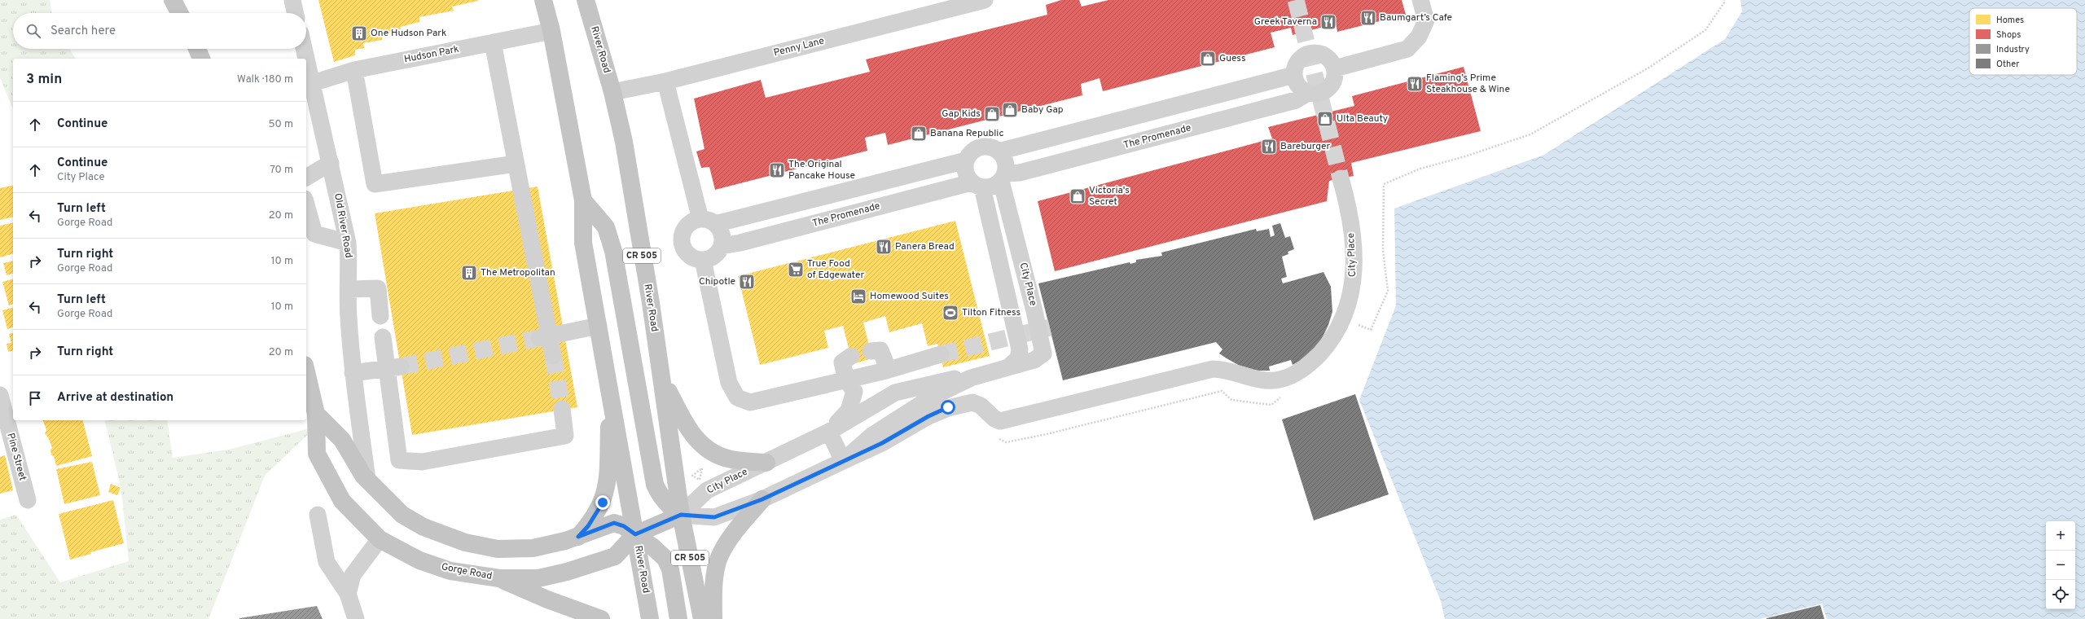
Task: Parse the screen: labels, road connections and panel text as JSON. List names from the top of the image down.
{
  "streets": {
    "main road": ["River Road", "CR 505", "Gorge Road"],
    "street": [
      "Penny Lane",
      "Hudson Park",
      "The Promenade",
      "Old River Road",
      "City Place",
      "Pine Street"
    ]
  },
  "crossings": [
    ["Penny Lane", "River Road"],
    ["River Road", "Hudson Park"],
    ["River Road", "City Place"],
    ["River Road", "Gorge Road"],
    ["Hudson Park", "Old River Road"],
    ["The Promenade", "City Place"],
    ["City Place", "Gorge Road"]
  ],
  "places": {
    "restaurant": [
      "Baumgart’s Cafe",
      "Greek Taverna",
      "Flaming’s Prime Steakhouse & Wine",
      "Bareburger",
      "The Original Pancake House",
      "Panera Bread",
      "Chipotle"
    ],
    "building": ["One Hudson Park", "The Metropolitan"],
    "shop": [
      "Guess",
      "Baby Gap",
      "Gap Kids",
      "Ulta Beauty",
      "Banana Republic",
      "Victoria's Secret"
    ],
    "supermarket": ["True Food of Edgewater"],
    "hotel": ["Homewood Suites"],
    "sports": ["Tilton Fitness"]
  },
  "legend": [
    "Homes",
    "Shops",
    "Industry",
    "Other"
  ],
  "page": {
    "search": "Search here",
    "heading": ["3 min", "Walk · 180 m"],
    "list": [
      ["Continue", "50 m"],
      ["Continue", "City Place", "70 m"],
      ["Turn left", "Gorge Road", "20 m"],
      ["Turn right", "Gorge Road", "10 m"],
      ["Turn left", "Gorge Road", "10 m"],
      ["Turn right", "20 m"],
      "Arrive at destination"
    ],
    "map_buttons": ["+", "−"]
  }
}
